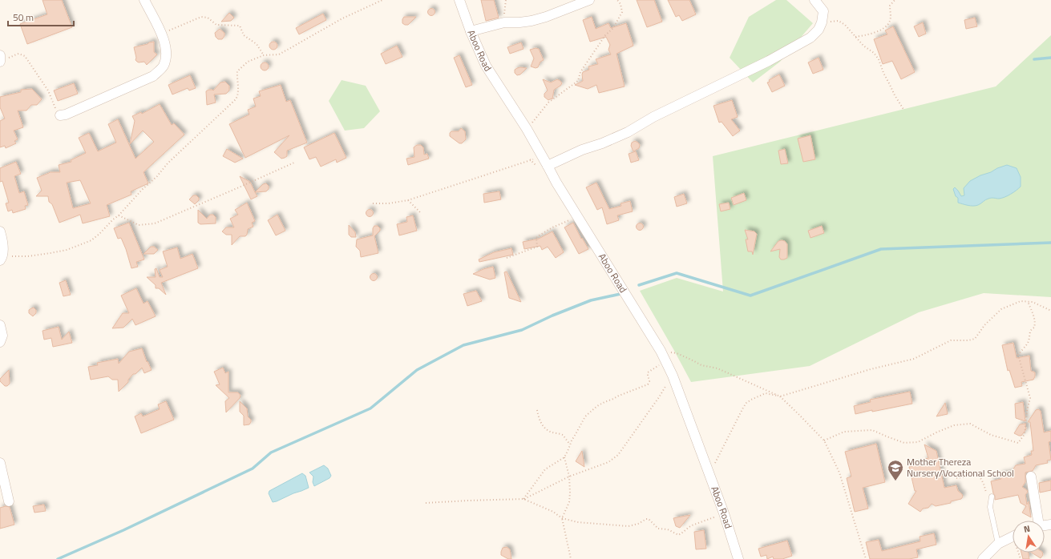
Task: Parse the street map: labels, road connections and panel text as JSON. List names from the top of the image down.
{
  "streets": {
    "street": ["Aboo Road"]
  },
  "places": {
    "school or university": ["Mother Thereza Nursery/Vocational School"]
  },
  "scale_bar": "50 m",
  "north": "top"
}
